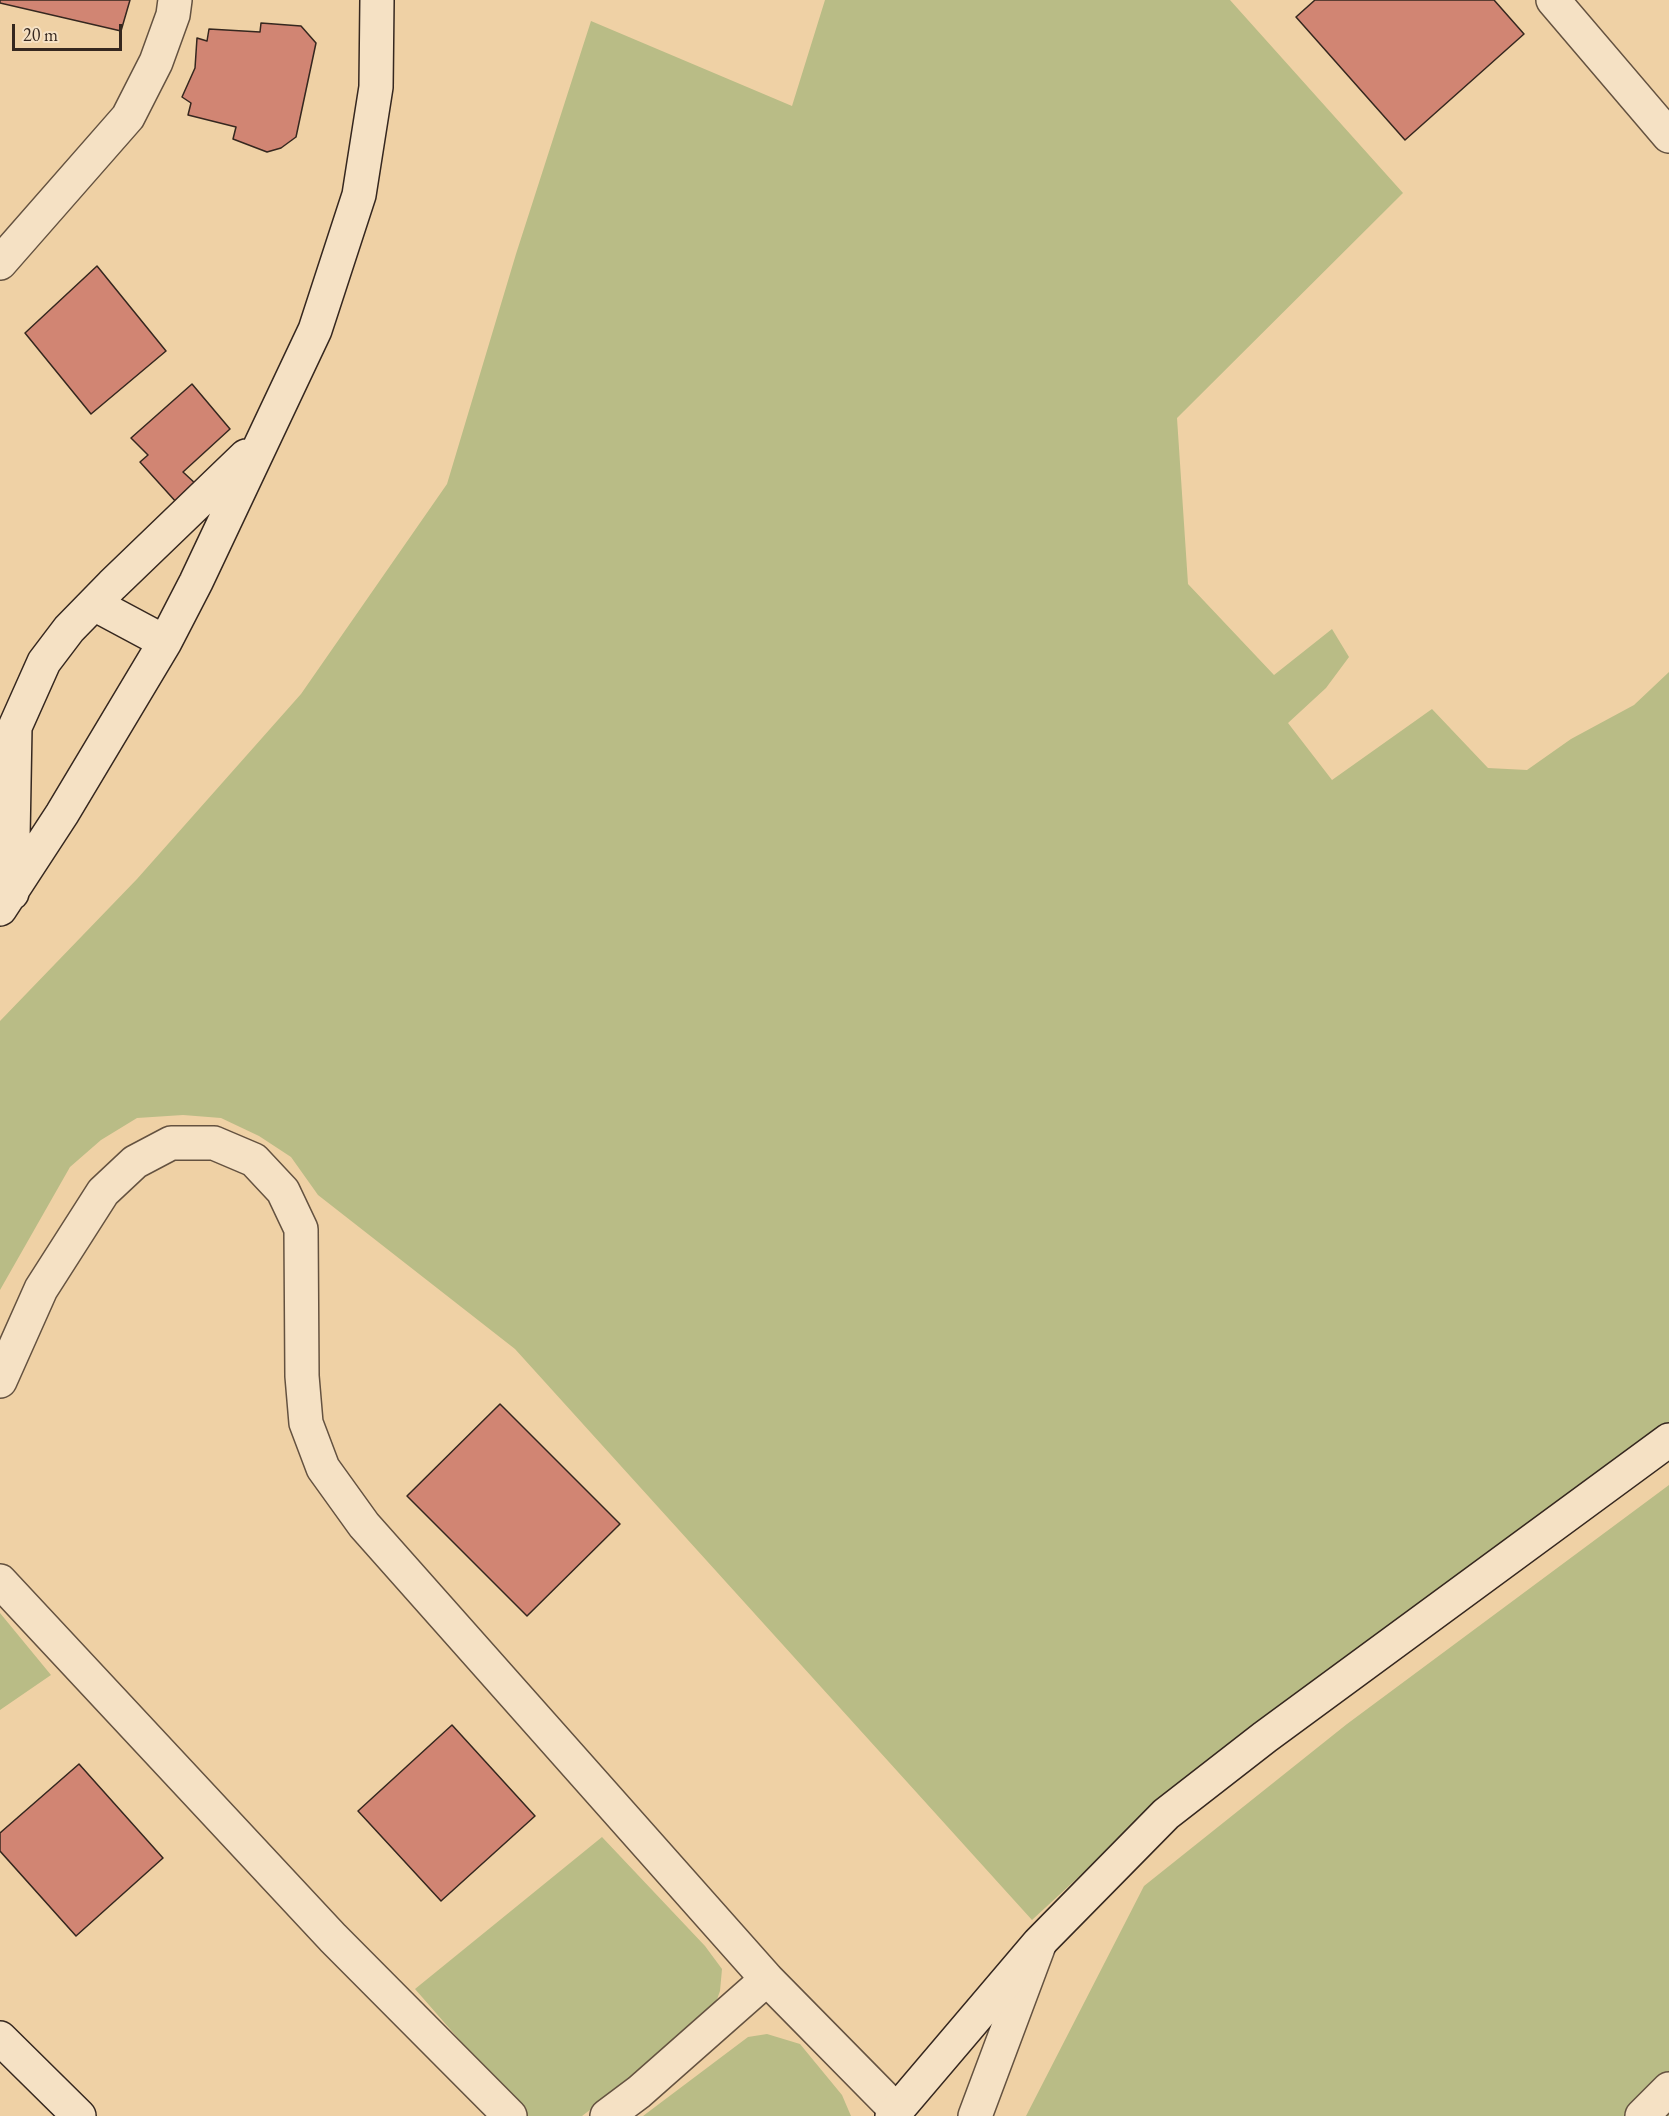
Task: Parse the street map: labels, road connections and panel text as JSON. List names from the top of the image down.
{
  "scale_bar": "20 m"
}
